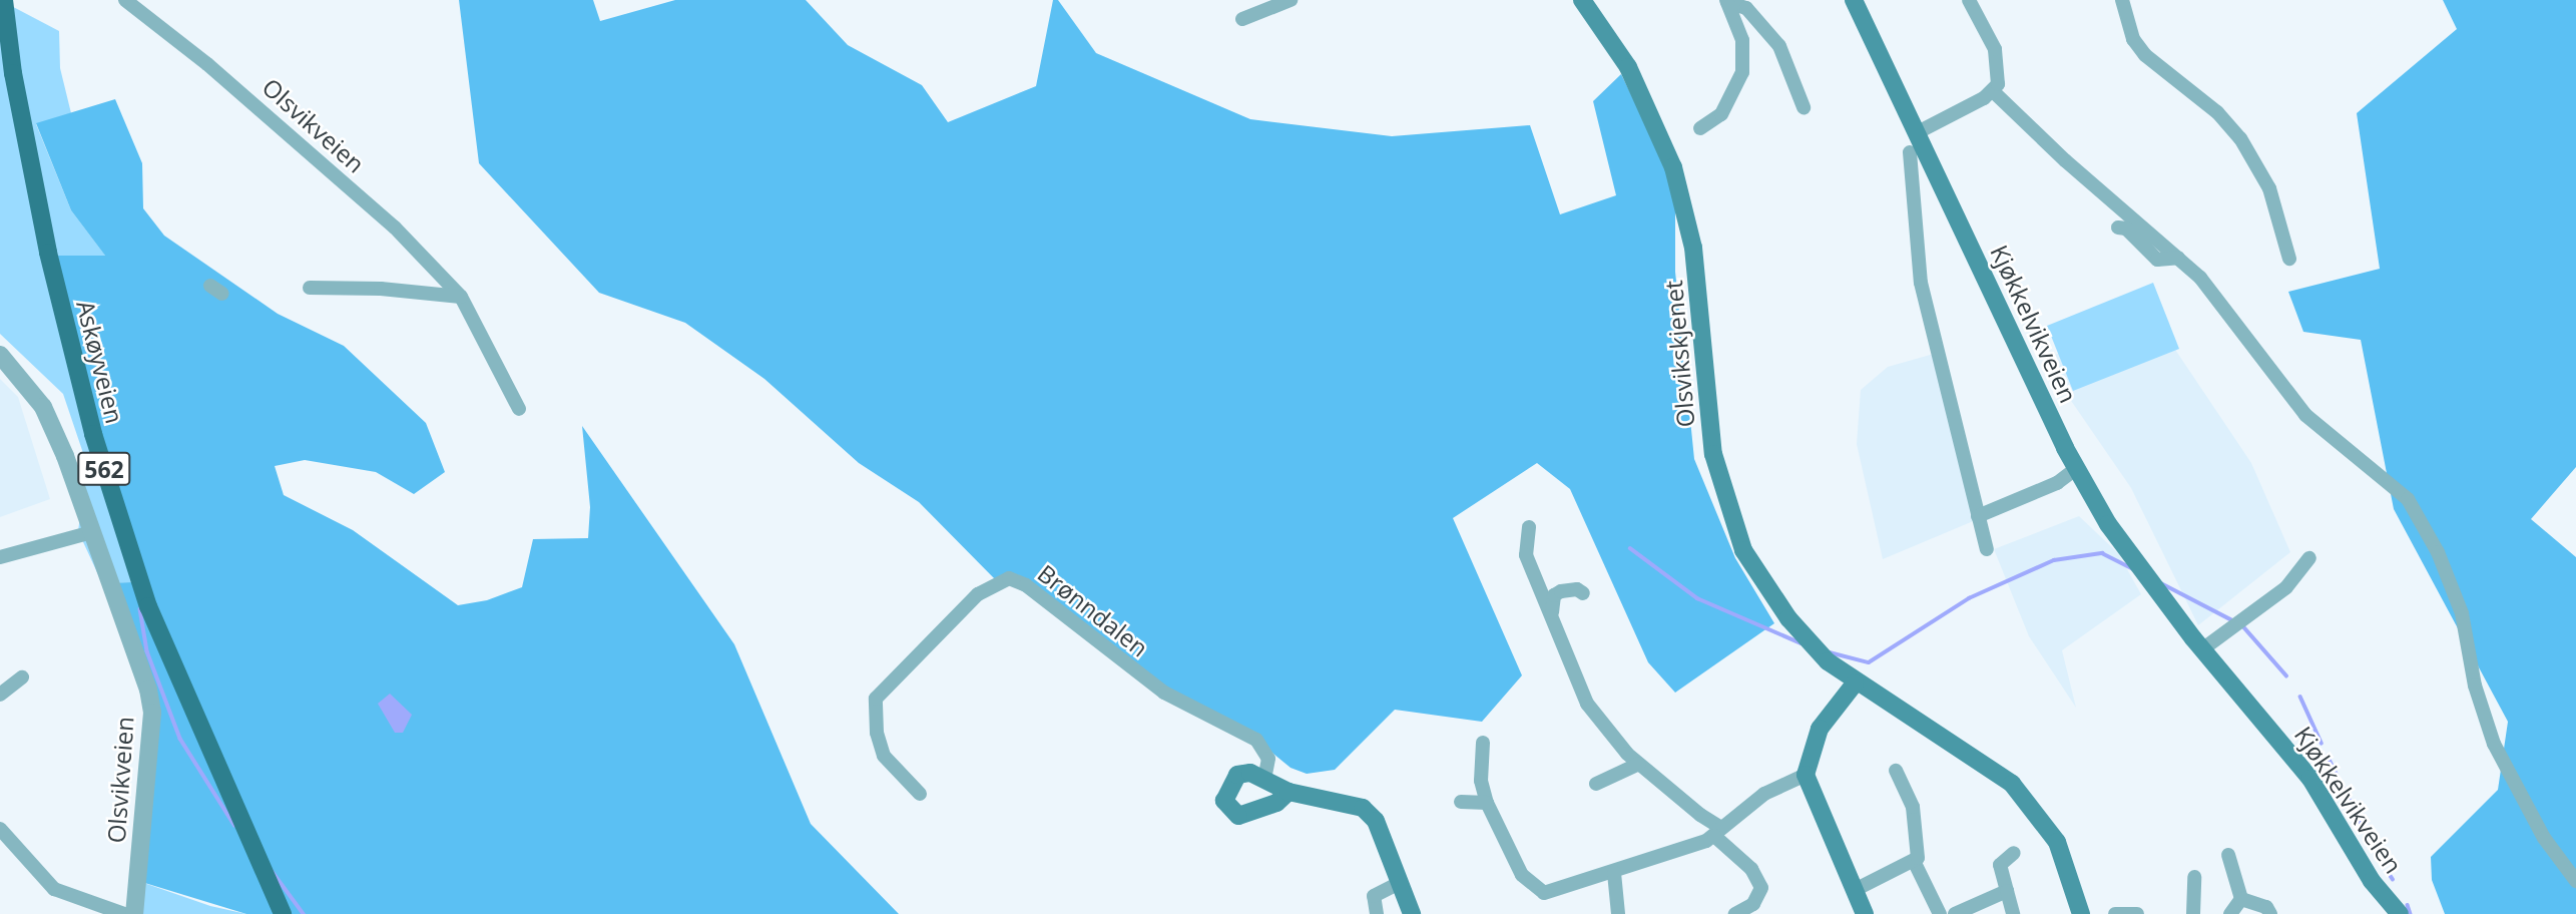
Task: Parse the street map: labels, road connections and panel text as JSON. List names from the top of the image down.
{
  "streets": {
    "main road": [
      "Kjøkkelvikveien",
      "Olsvikskjenet",
      "Askøyveien",
      "562"
    ],
    "street": ["Olsvikveien", "Brønndalen"]
  }
}
